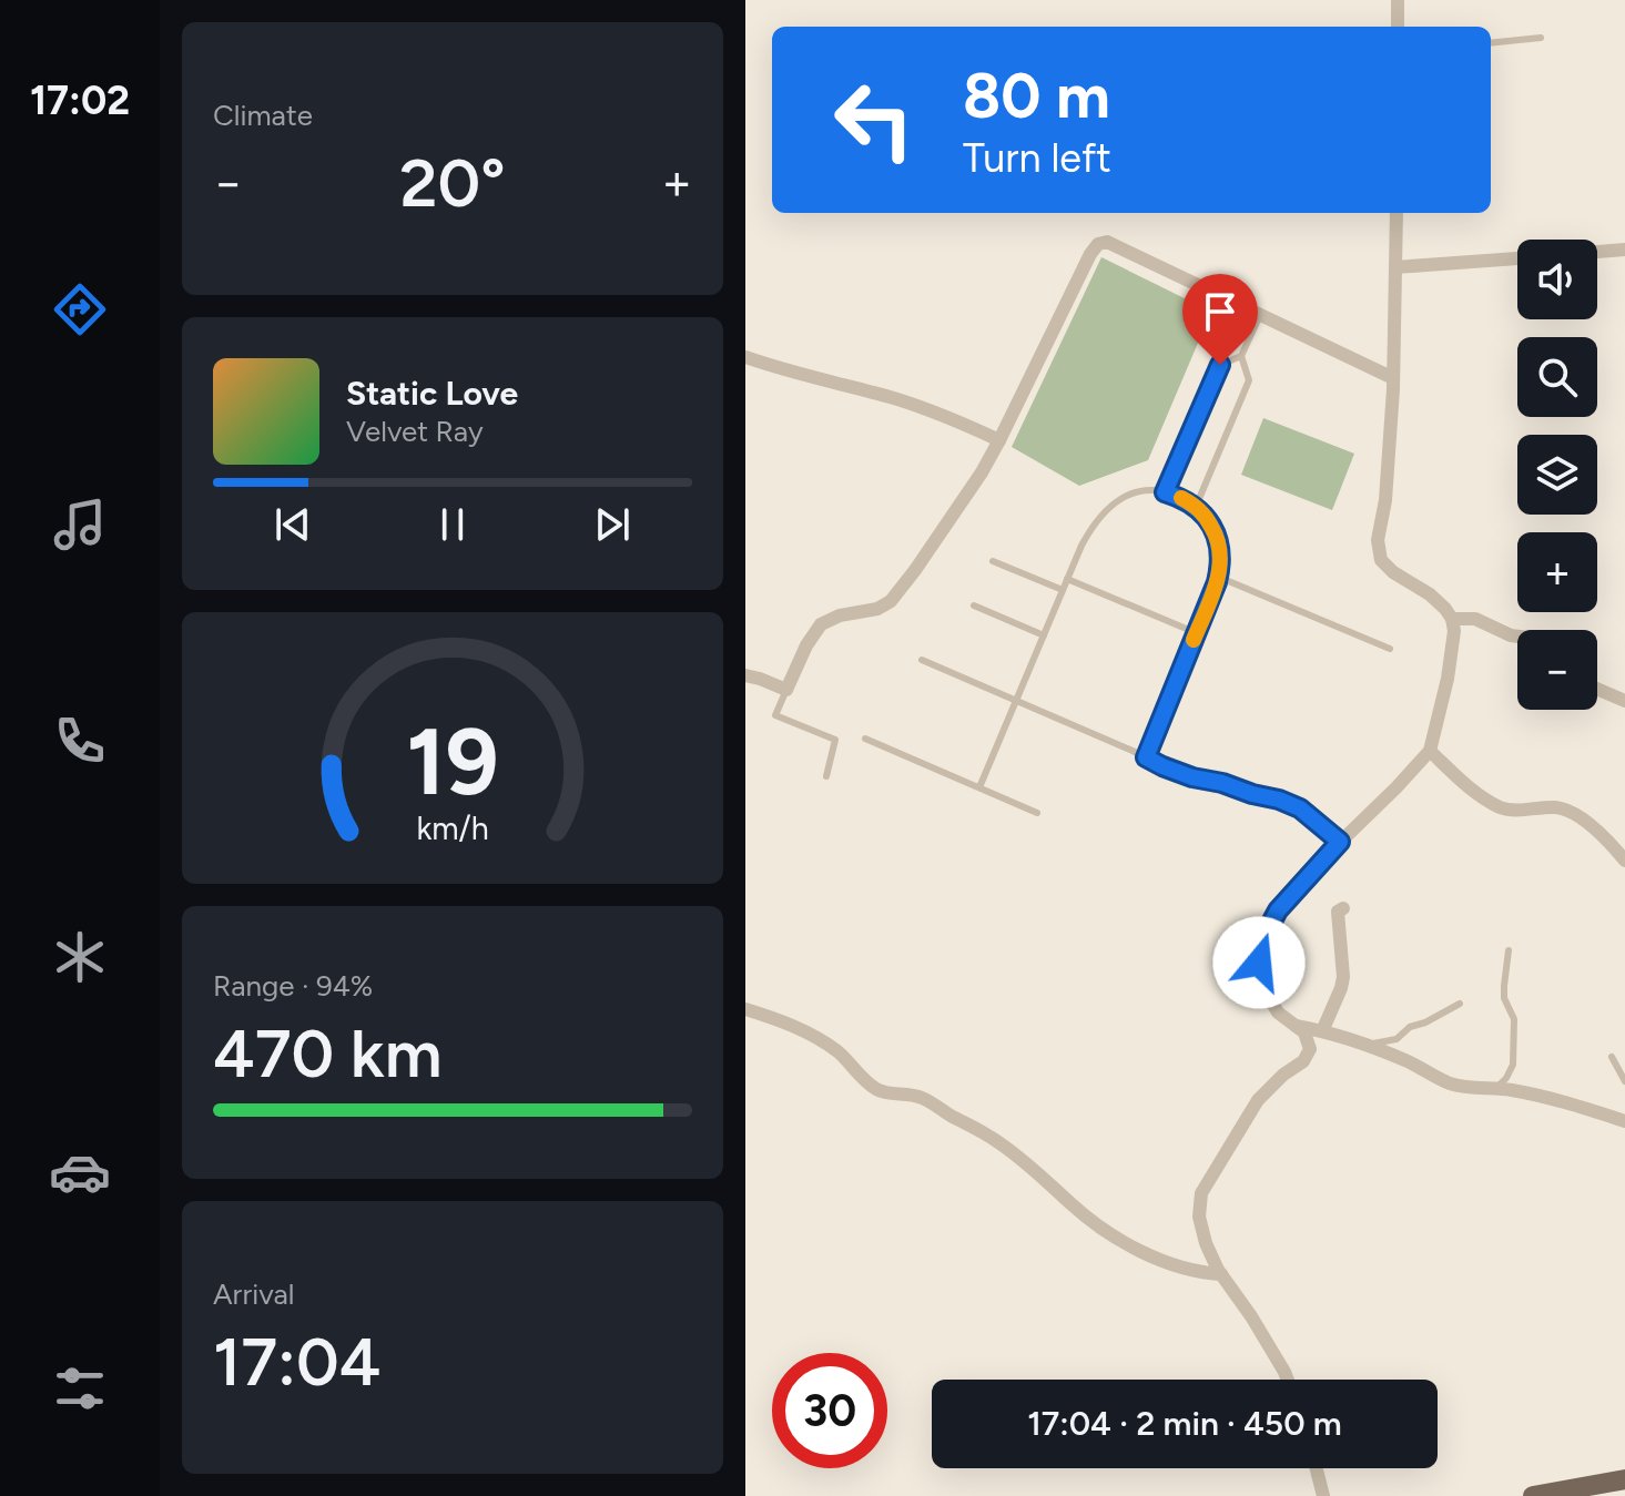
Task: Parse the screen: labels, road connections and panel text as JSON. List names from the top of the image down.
{
  "page": {
    "tabs": "17:02",
    "tile": [
      "Climate",
      ["Range · 94%", "470 km"],
      ["Arrival", "17:04"]
    ],
    "turn": ["80 m", "Turn left"],
    "heat": ["−", "20°", "+"],
    "map_buttons": ["+", "−"],
    "song": ["Static Love", "Velvet Ray"],
    "limit": "30",
    "trip": "17:04 · 2 min · 450 m",
    "gauge": ["19", "km/h"]
  }
}
